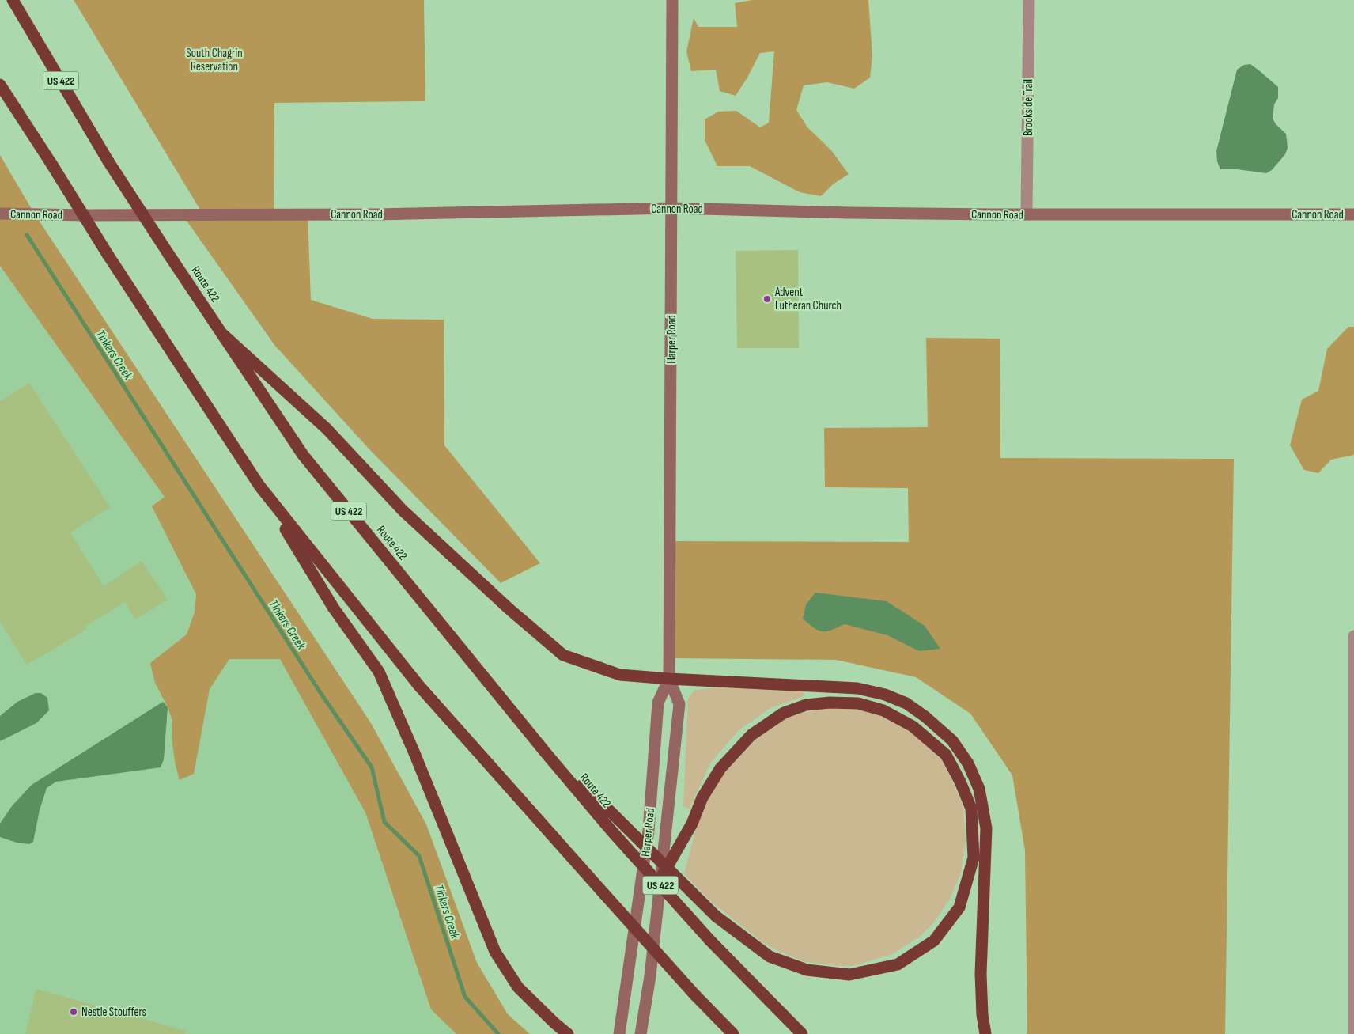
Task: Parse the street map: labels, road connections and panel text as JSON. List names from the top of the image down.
{
  "streets": {
    "highway": ["US 422", "Route 422"],
    "street": ["Brookside Trail", "Cannon Road", "Harper Road"]
  },
  "crossings": [
    ["Brookside Trail", "Cannon Road"],
    ["Cannon Road", "Harper Road"]
  ],
  "water": ["Tinkers Creek"],
  "parks": ["South Chagrin Reservation"],
  "places": ["Advent Lutheran Church", "Nestle Stouffers"]
}
